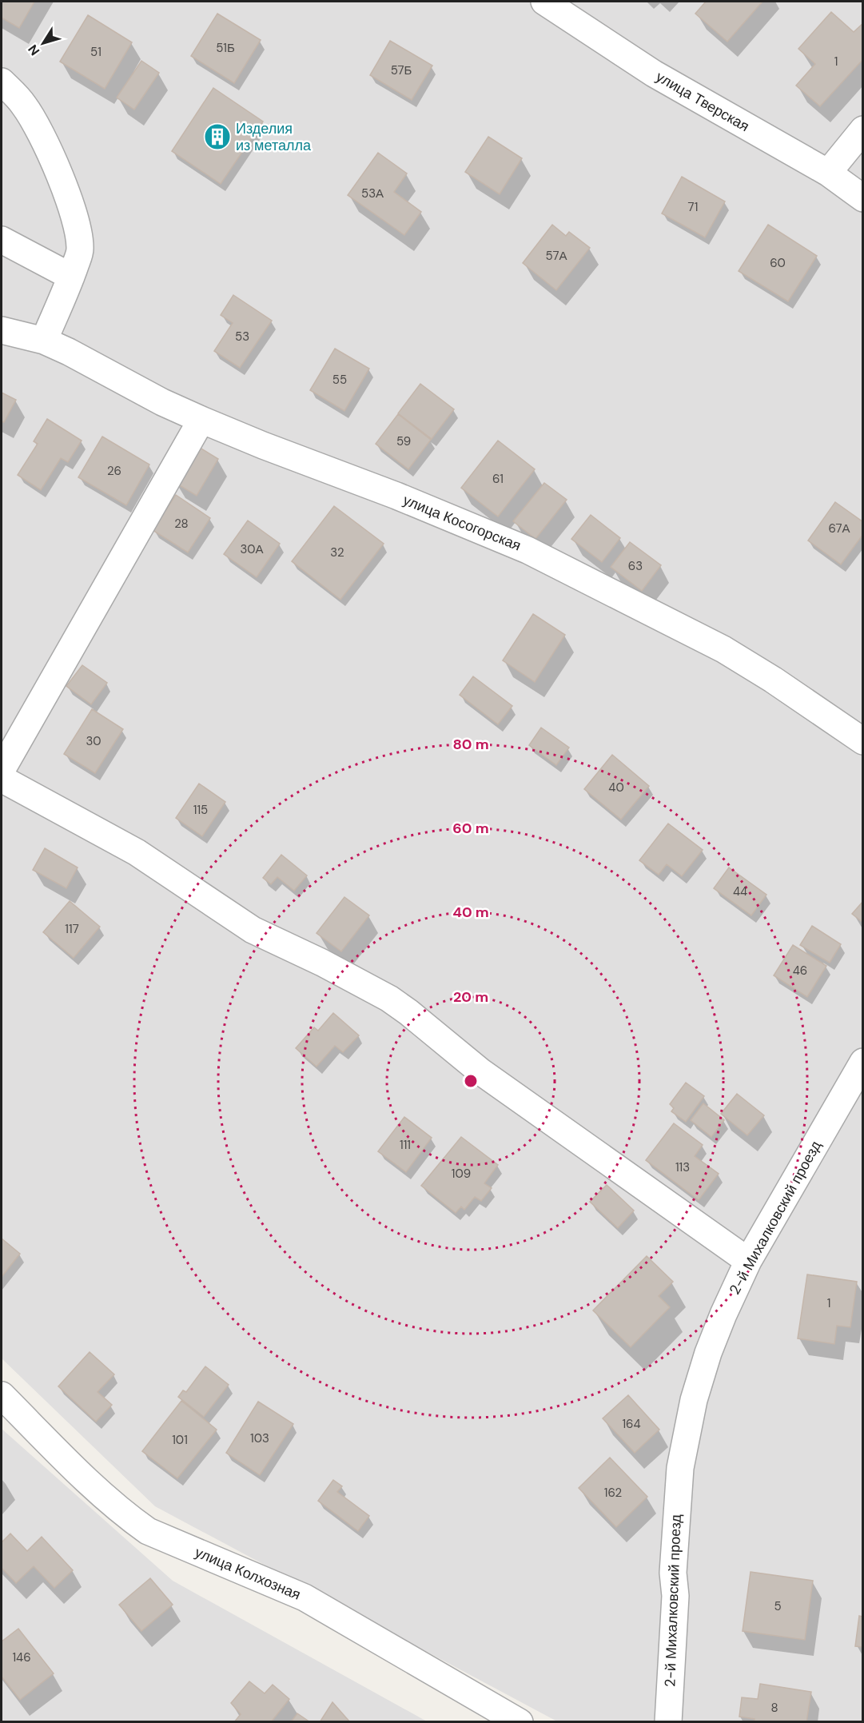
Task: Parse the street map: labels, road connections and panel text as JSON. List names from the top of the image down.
{
  "streets": {
    "street": [
      "улица Тверская",
      "улица Косогорская",
      "2-й Михалковский проезд",
      "улица Колхозная"
    ]
  },
  "places": {
    "building": ["Изделия из металла"]
  },
  "house_numbers": [
    "51Б",
    "51",
    "1",
    "57Б",
    "53А",
    "71",
    "57А",
    "60",
    "53",
    "55",
    "59",
    "26",
    "61",
    "28",
    "67А",
    "30А",
    "32",
    "63",
    "30",
    "40",
    "115",
    "44",
    "117",
    "46",
    "111",
    "113",
    "109",
    "1",
    "164",
    "103",
    "101",
    "162",
    "5",
    "146",
    "8"
  ],
  "north": "bottom left",
  "rings": [
    "80 m",
    "60 m",
    "40 m",
    "20 m"
  ]
}
